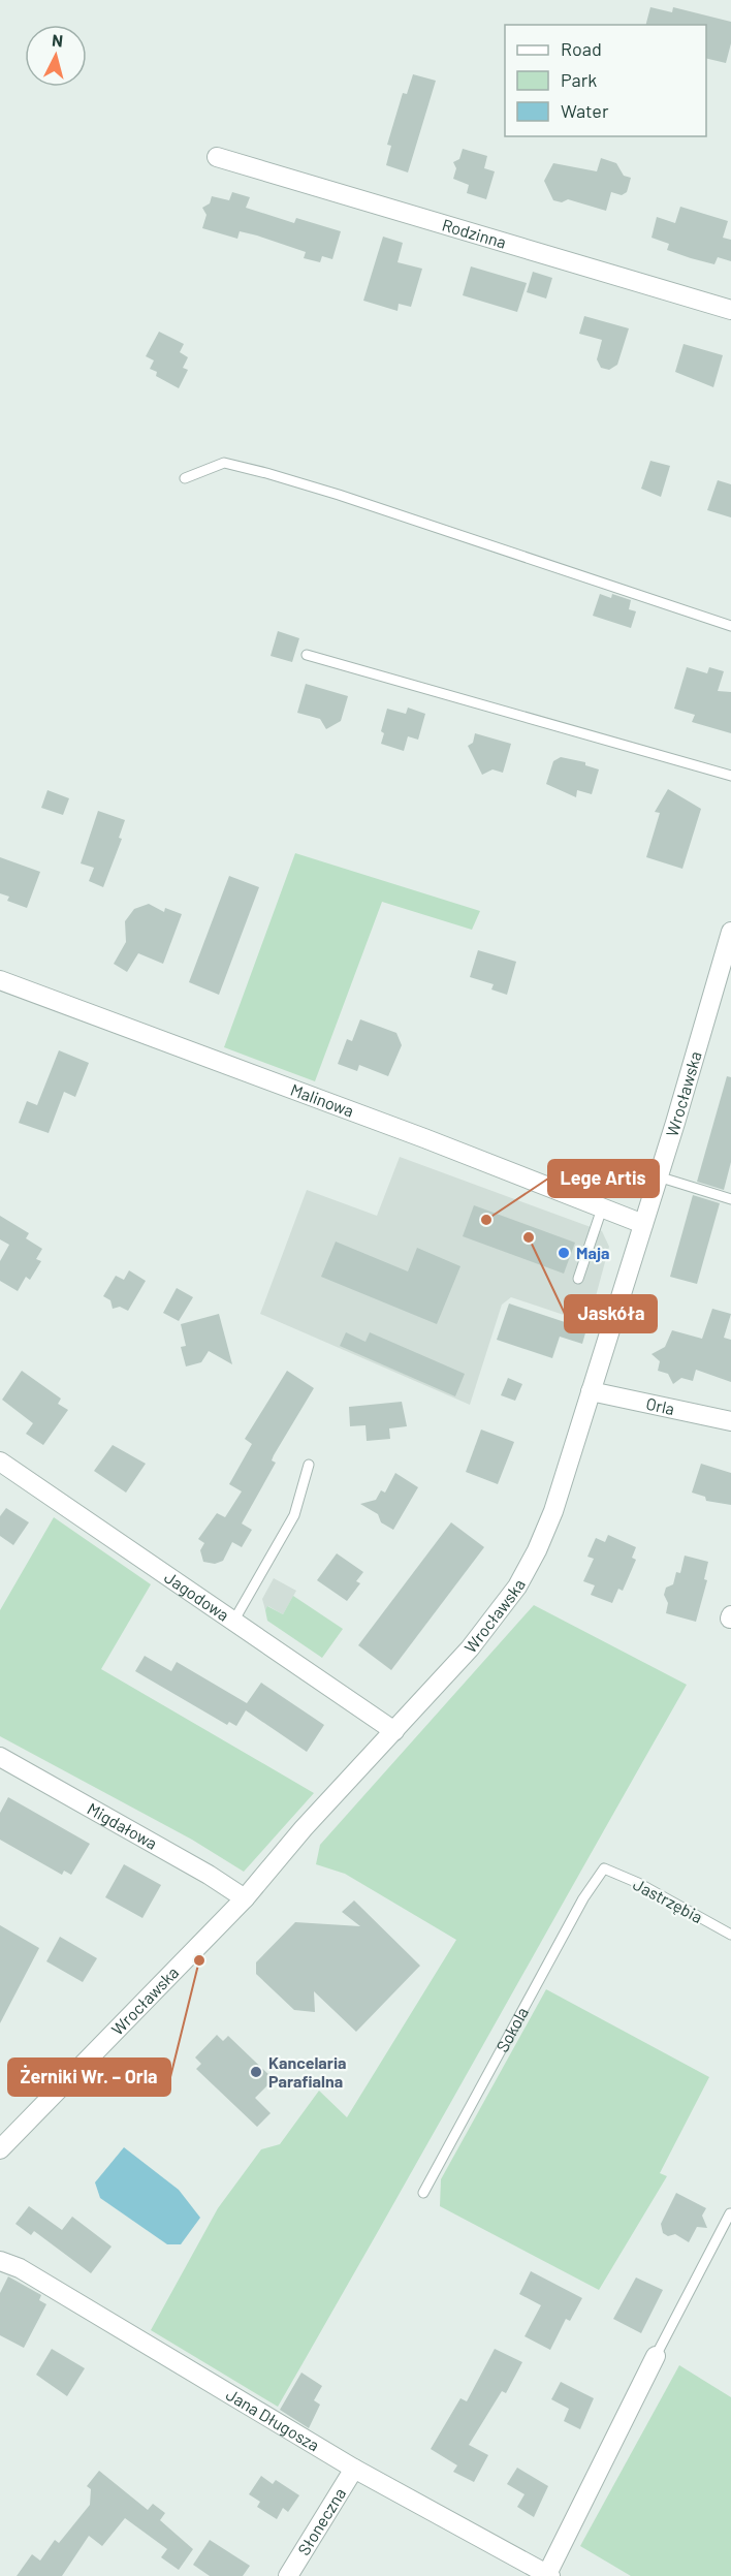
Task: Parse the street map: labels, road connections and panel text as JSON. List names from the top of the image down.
{
  "streets": {
    "street": [
      "Rodzinna",
      "Wrocławska",
      "Malinowa",
      "Orla",
      "Jagodowa",
      "Migdałowa",
      "Jana Długosza",
      "Słoneczna"
    ],
    "lane": ["Jastrzębia", "Sokola"]
  },
  "crossings": [
    ["Wrocławska", "Malinowa"],
    ["Wrocławska", "Orla"],
    ["Wrocławska", "Jagodowa"],
    ["Wrocławska", "Migdałowa"],
    ["Jastrzębia", "Sokola"],
    ["Jana Długosza", "Słoneczna"]
  ],
  "places": [
    "Lege Artis",
    "Jaskóła",
    "Maja",
    "Żerniki Wr. – Orla",
    "Kancelaria Parafialna"
  ],
  "legend": ["Road", "Park", "Water"],
  "north": "top"
}
